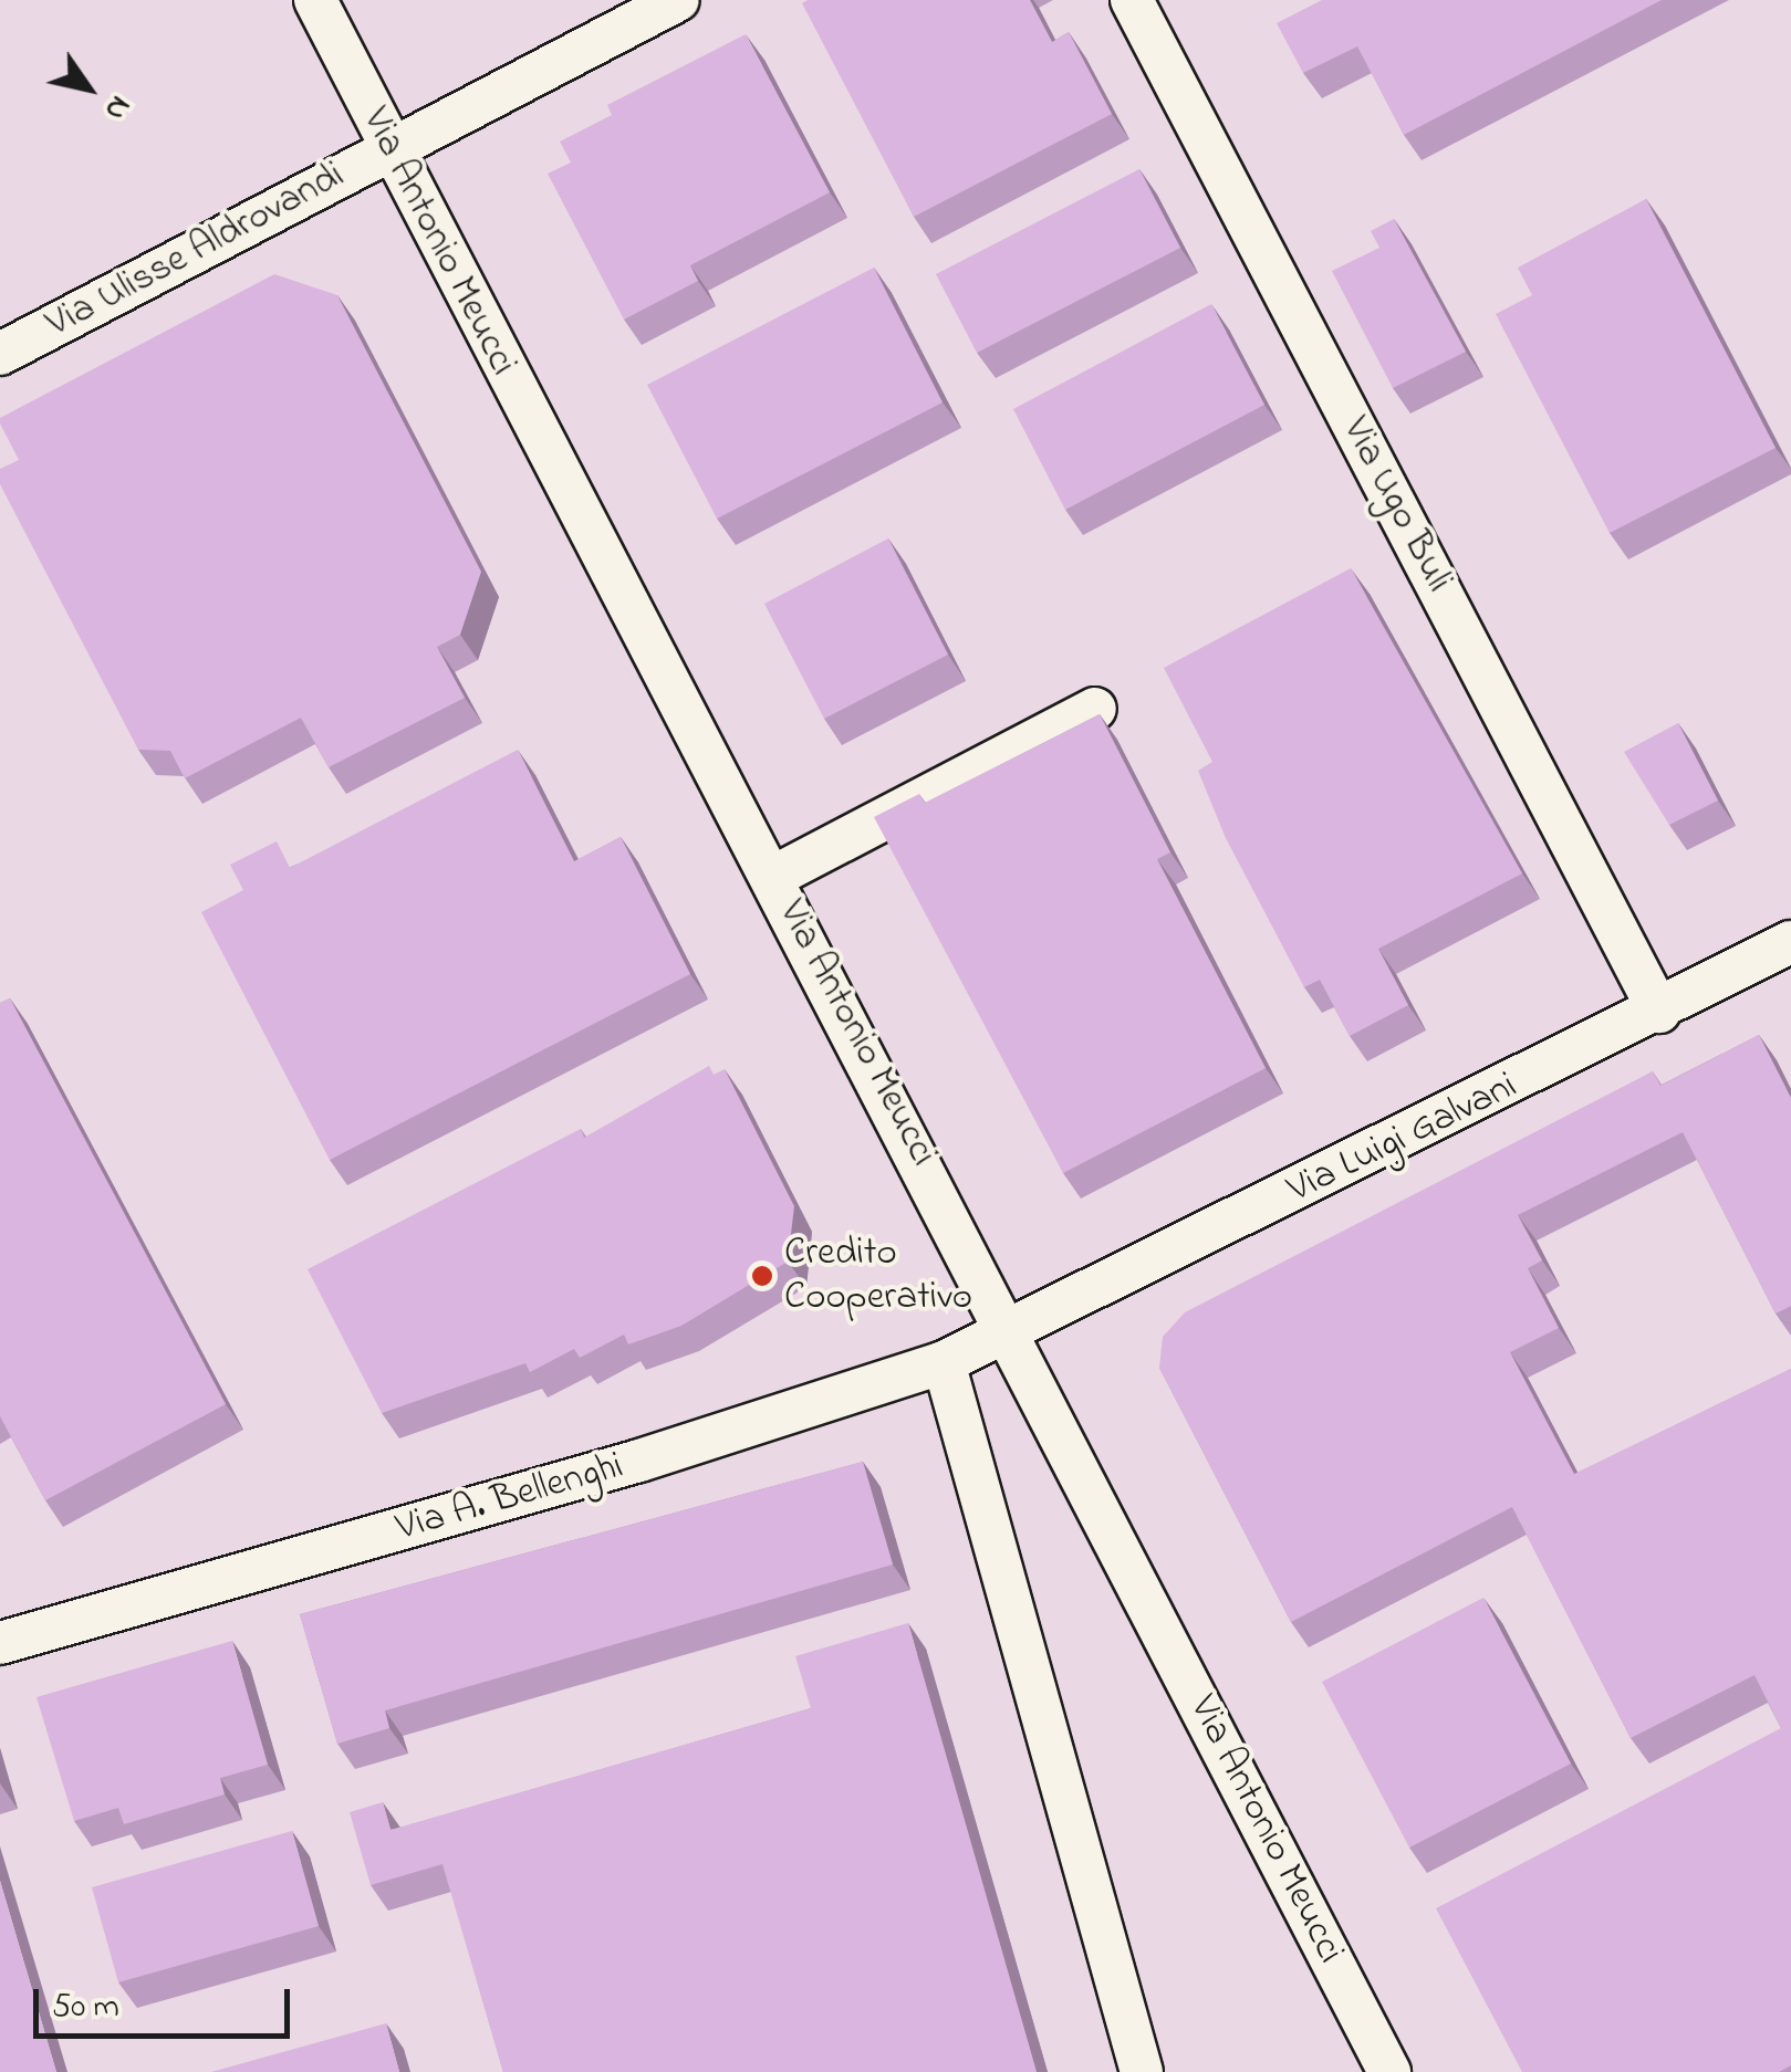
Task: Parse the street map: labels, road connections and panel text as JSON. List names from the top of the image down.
{
  "streets": {
    "street": [
      "Via Antonio Meucci",
      "Via Ulisse Aldrovandi",
      "Via Ugo Buli",
      "Via Luigi Galvani",
      "Via A. Bellenghi"
    ]
  },
  "crossings": [
    ["Via Antonio Meucci", "Via Ulisse Aldrovandi"],
    ["Via Antonio Meucci", "Via Luigi Galvani"],
    ["Via Antonio Meucci", "Via A. Bellenghi"],
    ["Via Ugo Buli", "Via Luigi Galvani"],
    ["Via Luigi Galvani", "Via A. Bellenghi"]
  ],
  "places": ["Credito Cooperativo"],
  "scale_bar": "50 m",
  "north": "bottom right"
}
